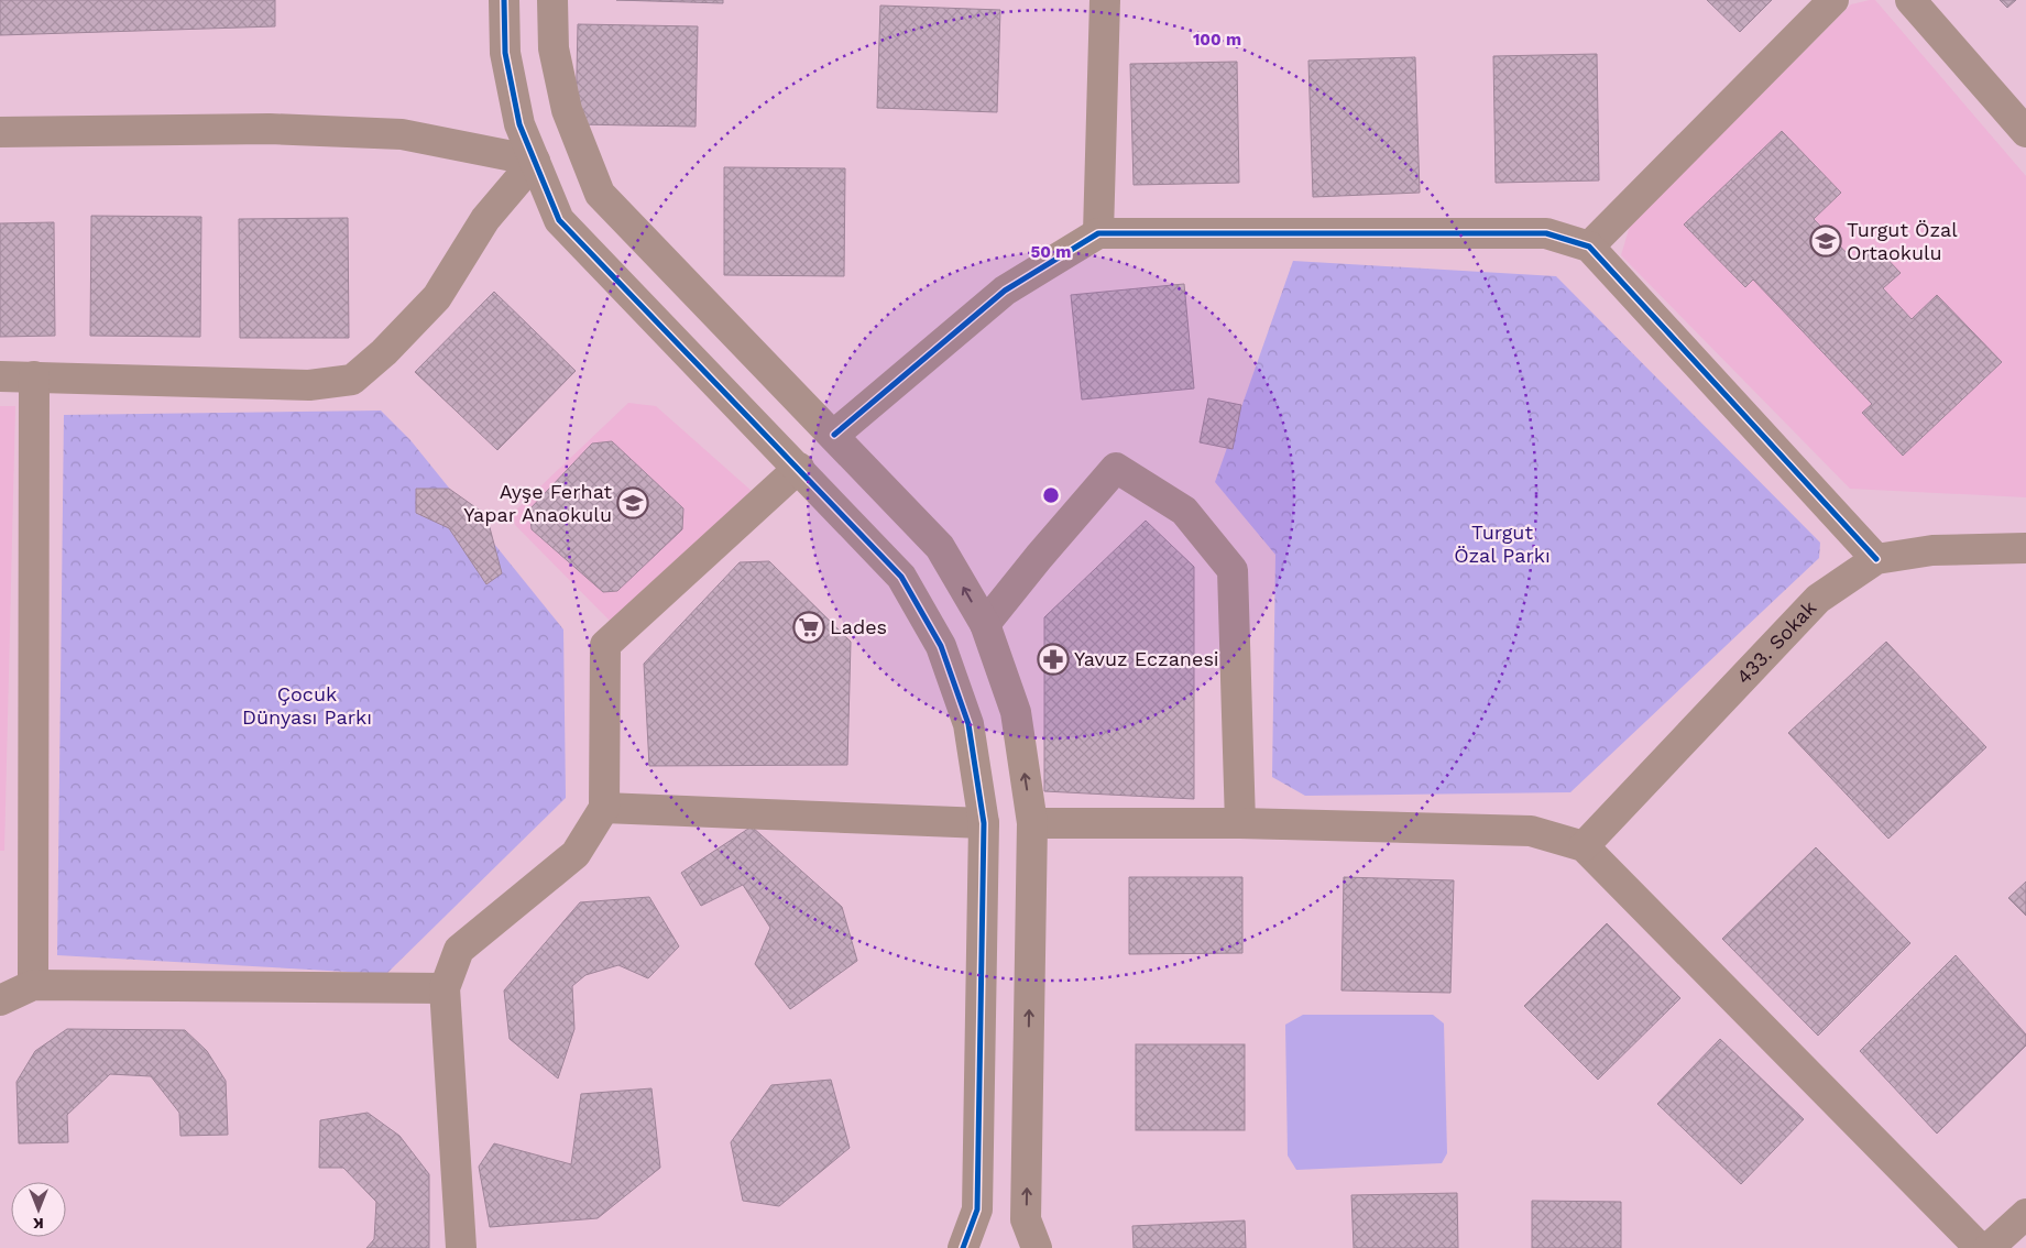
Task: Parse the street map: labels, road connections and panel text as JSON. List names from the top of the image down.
{
  "streets": {
    "street": ["433. Sokak"]
  },
  "parks": ["Turgut Özal Parkı", "Çocuk Dünyası Parkı"],
  "places": {
    "school or university": ["Turgut Özal Ortaokulu", "Ayşe Ferhat Yapar Anaokulu"],
    "supermarket": ["Lades"],
    "pharmacy": ["Yavuz Eczanesi"]
  },
  "north": "bottom",
  "rings": ["100 m", "50 m"]
}
